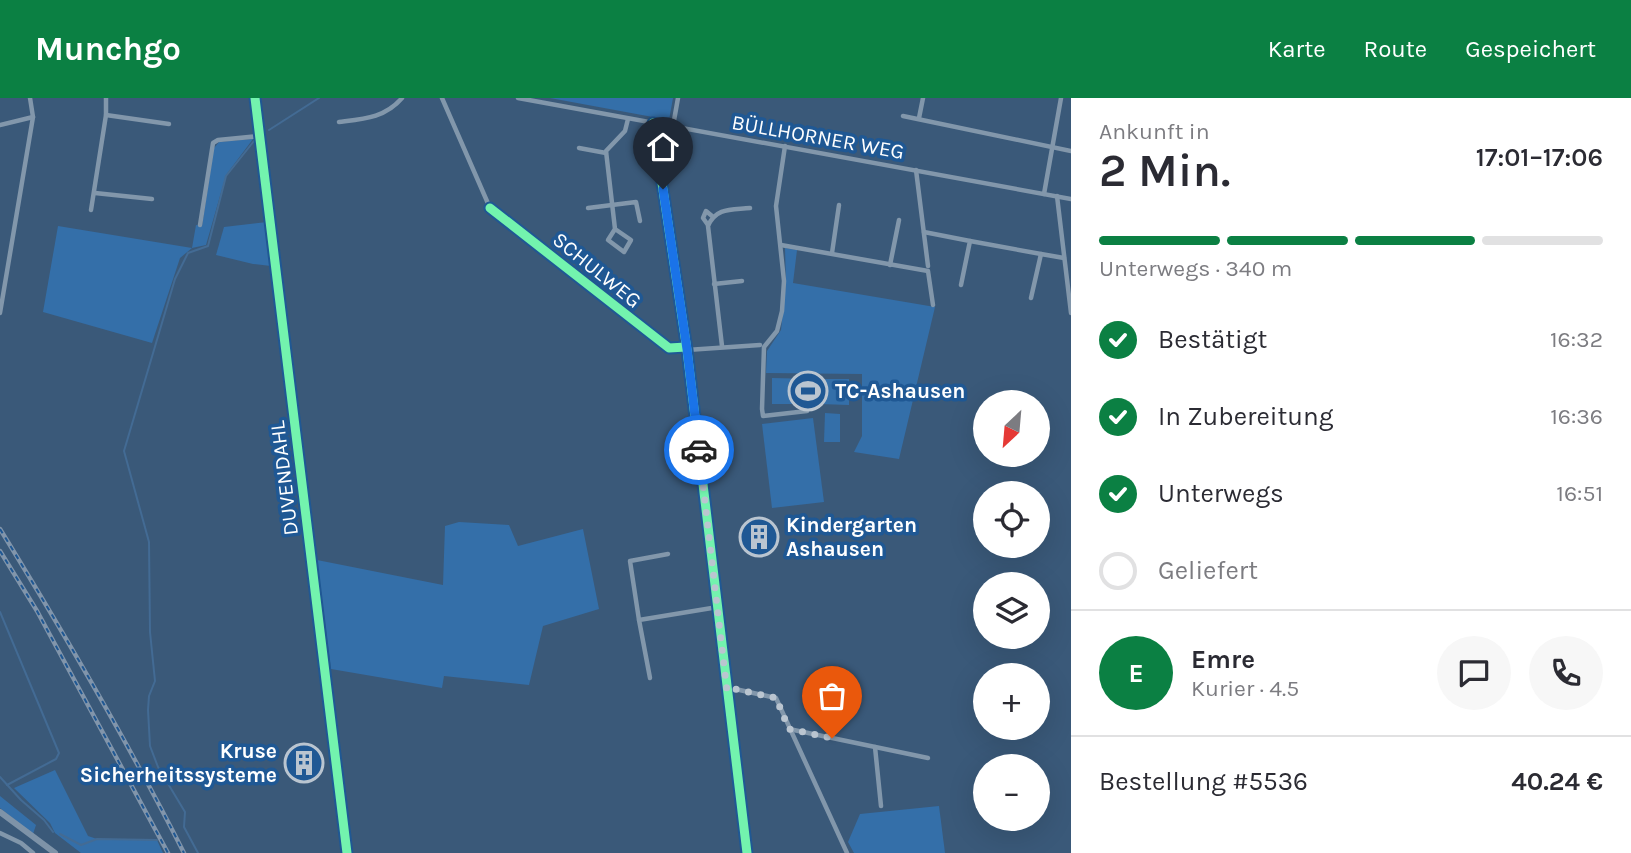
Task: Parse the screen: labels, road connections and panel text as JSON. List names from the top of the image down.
{
  "streets": {
    "street": ["BÜLLHORNER WEG", "DUVENDAHL"],
    "cycle path": ["SCHULWEG"]
  },
  "places": {
    "sports": ["TC-Ashausen"],
    "building": ["Kindergarten Ashausen", "Kruse Sicherheitssysteme"]
  },
  "north": "bottom left",
  "page": {
    "header": "Munchgo",
    "nav": ["Karte", "Route", "Gespeichert"],
    "heading": ["2 Min.", "Ankunft in", "17:01–17:06"],
    "panel": [
      "Emre",
      "Kurier · 4.5",
      "Bestellung #5536",
      "40.24 €"
    ],
    "bar": "Unterwegs · 340 m",
    "list": [
      ["Bestätigt", "16:32"],
      ["In Zubereitung", "16:36"],
      ["Unterwegs", "16:51"],
      "Geliefert"
    ],
    "map_buttons": ["+", "−"],
    "round": "E"
  }
}
